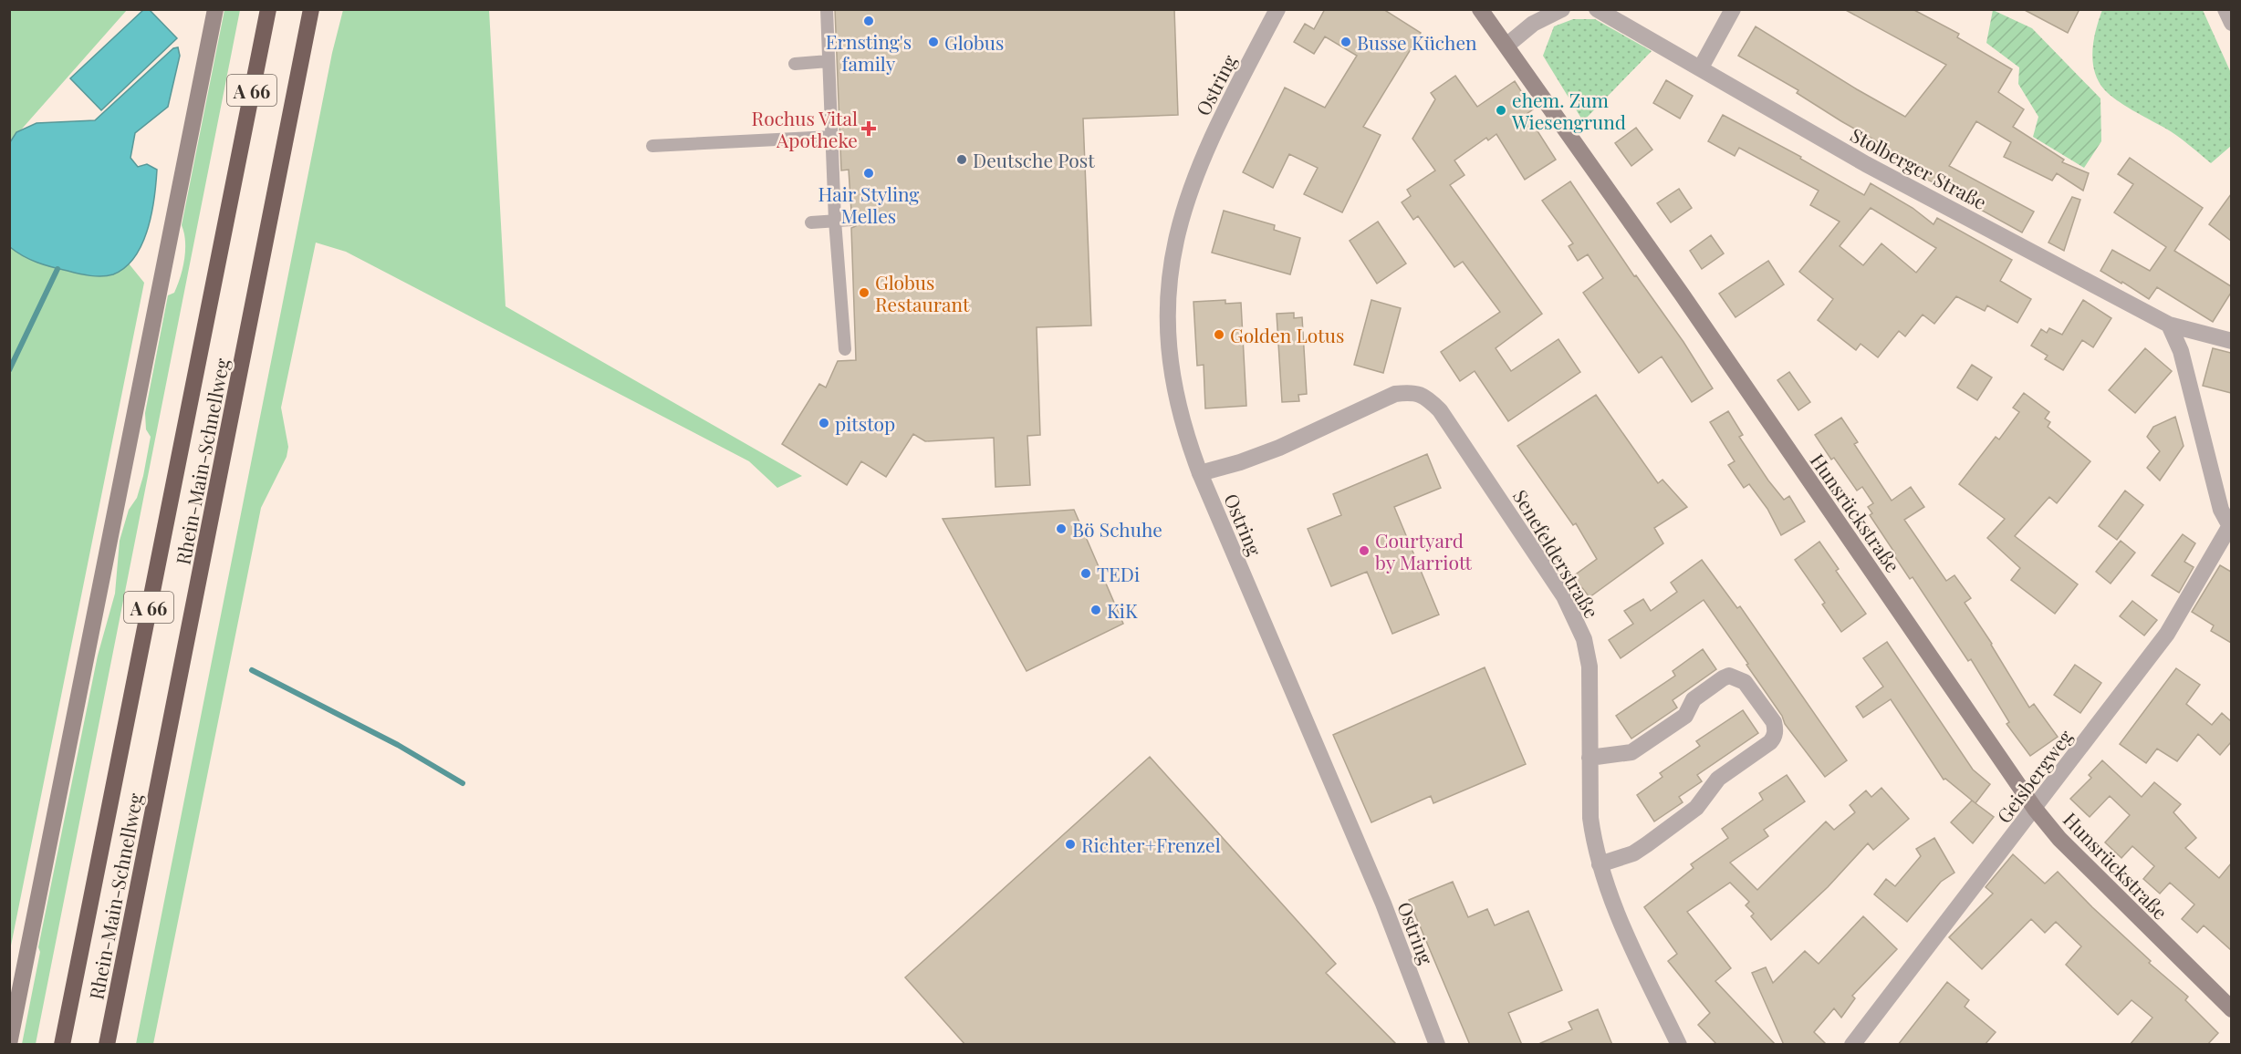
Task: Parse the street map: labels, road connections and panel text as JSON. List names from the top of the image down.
{
  "streets": {
    "highway": ["A 66", "Rhein-Main-Schnellweg"],
    "main road": ["Hunsrückstraße"],
    "street": [
      "Ostring",
      "Stolberger Straße",
      "Senefelderstraße",
      "Geisbergweg"
    ]
  },
  "crossings": [
    ["Ostring", "Senefelderstraße"],
    ["Hunsrückstraße", "Geisbergweg"]
  ],
  "places": {
    "other": [
      "Ernsting's family",
      "Globus",
      "Busse Küchen",
      "ehem. Zum Wiesengrund",
      "Deutsche Post",
      "Hair Styling Melles",
      "Globus Restaurant",
      "Golden Lotus",
      "pitstop",
      "Bö Schuhe",
      "Courtyard by Marriott",
      "TEDi",
      "KiK",
      "Richter+Frenzel"
    ],
    "health": ["Rochus Vital Apotheke"]
  }
}
